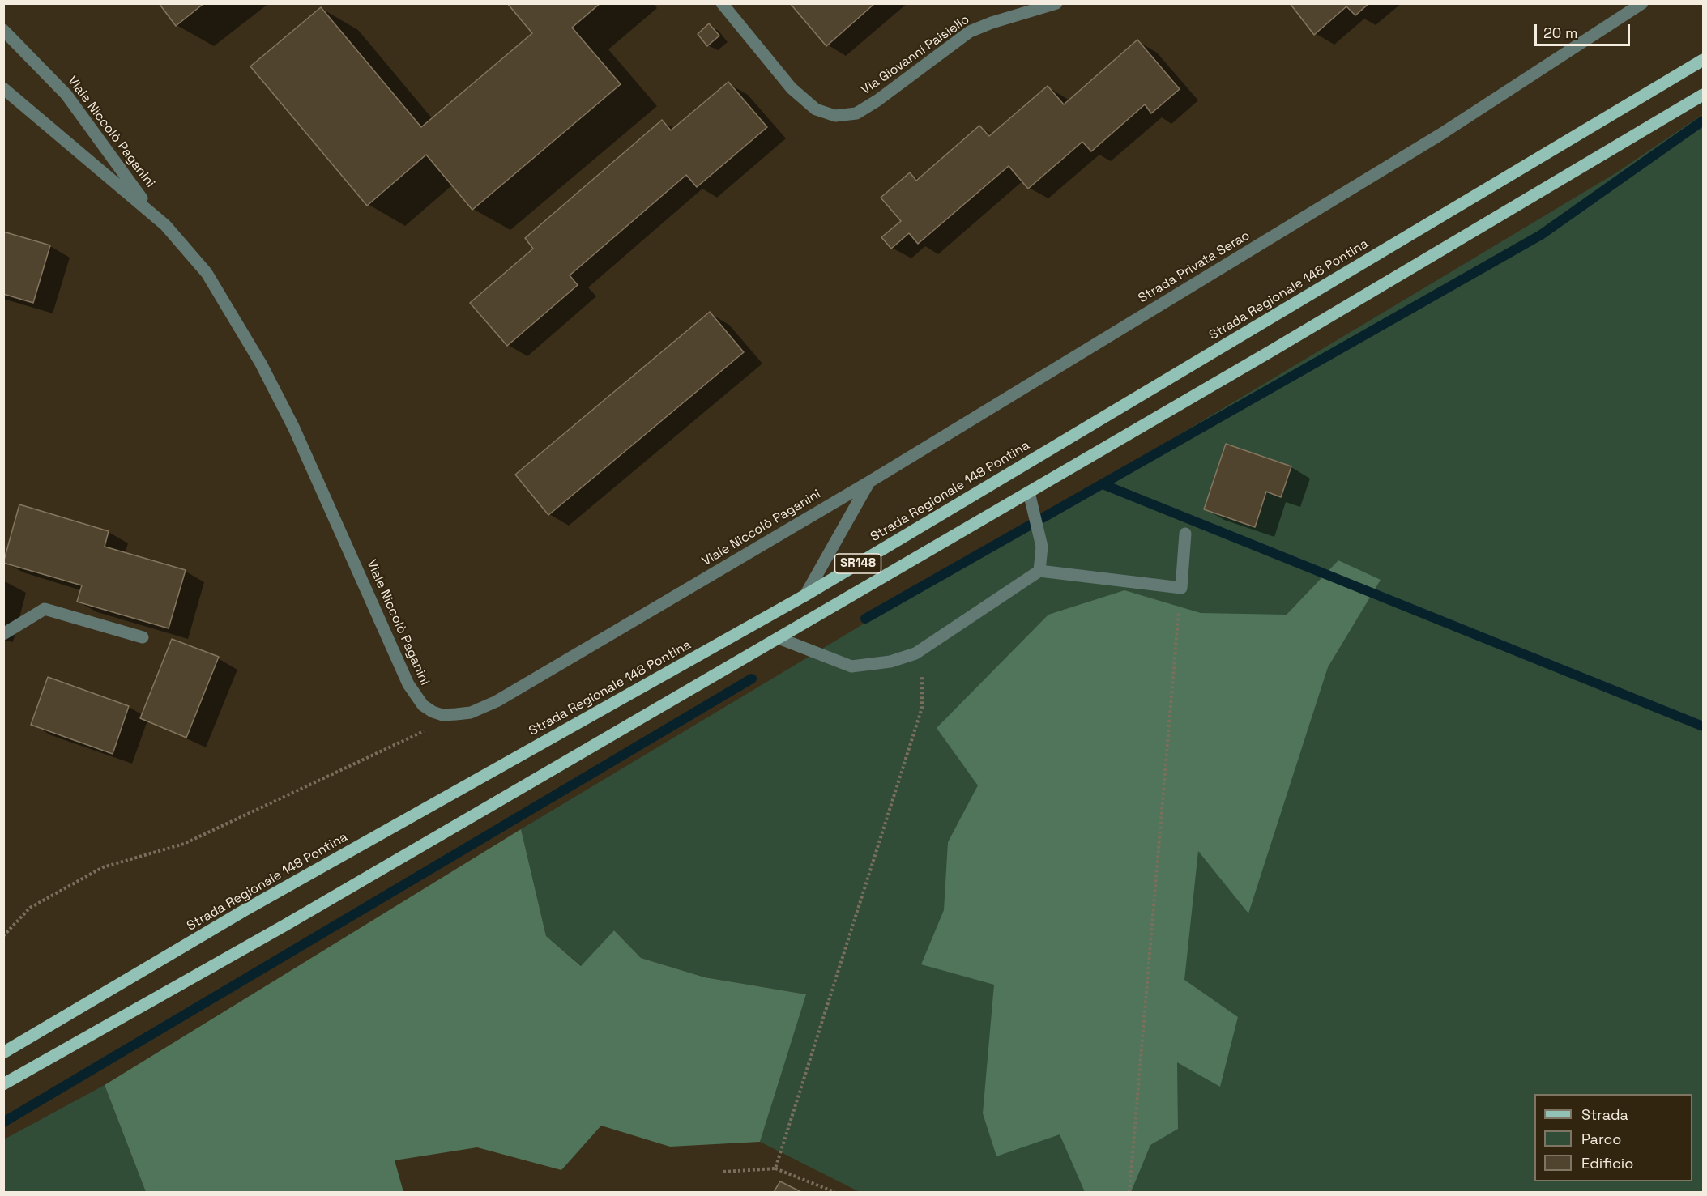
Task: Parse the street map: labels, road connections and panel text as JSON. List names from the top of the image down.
{
  "streets": {
    "main road": ["Strada Regionale 148 Pontina", "SR148"],
    "street": ["Via Giovanni Paisiello", "Viale Niccolò Paganini", "Strada Privata Serao"]
  },
  "crossings": [
    ["Viale Niccolò Paganini", "Strada Privata Serao"],
    ["Strada Privata Serao", "Strada Regionale 148 Pontina"]
  ],
  "legend": ["Strada", "Parco", "Edificio"],
  "scale_bar": "20 m"
}
